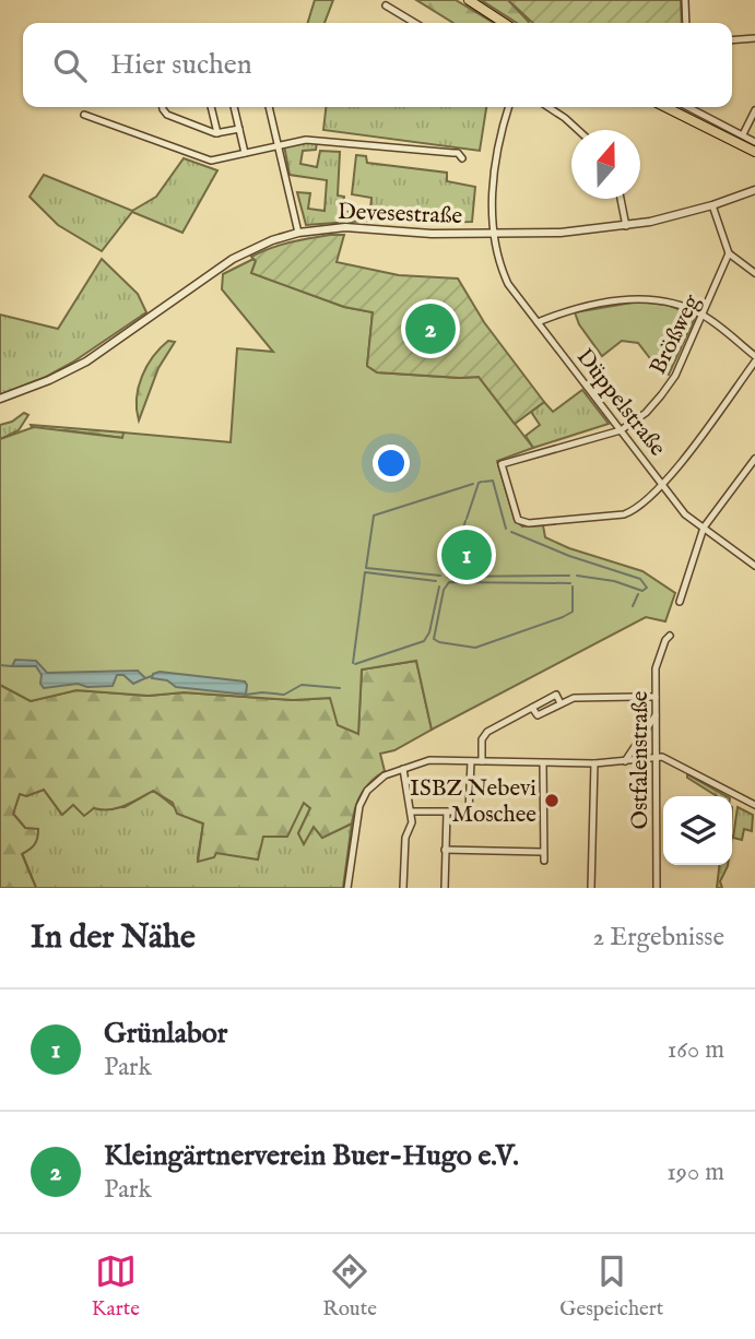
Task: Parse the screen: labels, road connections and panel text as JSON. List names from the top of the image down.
{
  "streets": {
    "street": [
      "Devesestraße",
      "Brößweg",
      "Düppelstraße",
      "Ostfalenstraße"
    ]
  },
  "crossings": [
    ["Devesestraße", "Düppelstraße"],
    ["Brößweg", "Düppelstraße"]
  ],
  "places": ["ISBZ Nebevi Moschee"],
  "north": "top",
  "page": {
    "search": "Hier suchen",
    "pins": ["2", "1"],
    "heading": ["In der Nähe", "2 Ergebnisse"],
    "list": [
      {
        "mark": "1",
        "name": "Grünlabor",
        "note": "Park",
        "value": "160 m"
      },
      {
        "mark": "2",
        "name": "Kleingärtnerverein Buer-Hugo e.V.",
        "note": "Park",
        "value": "190 m"
      }
    ],
    "nav": ["Karte", "Route", "Gespeichert"]
  }
}
